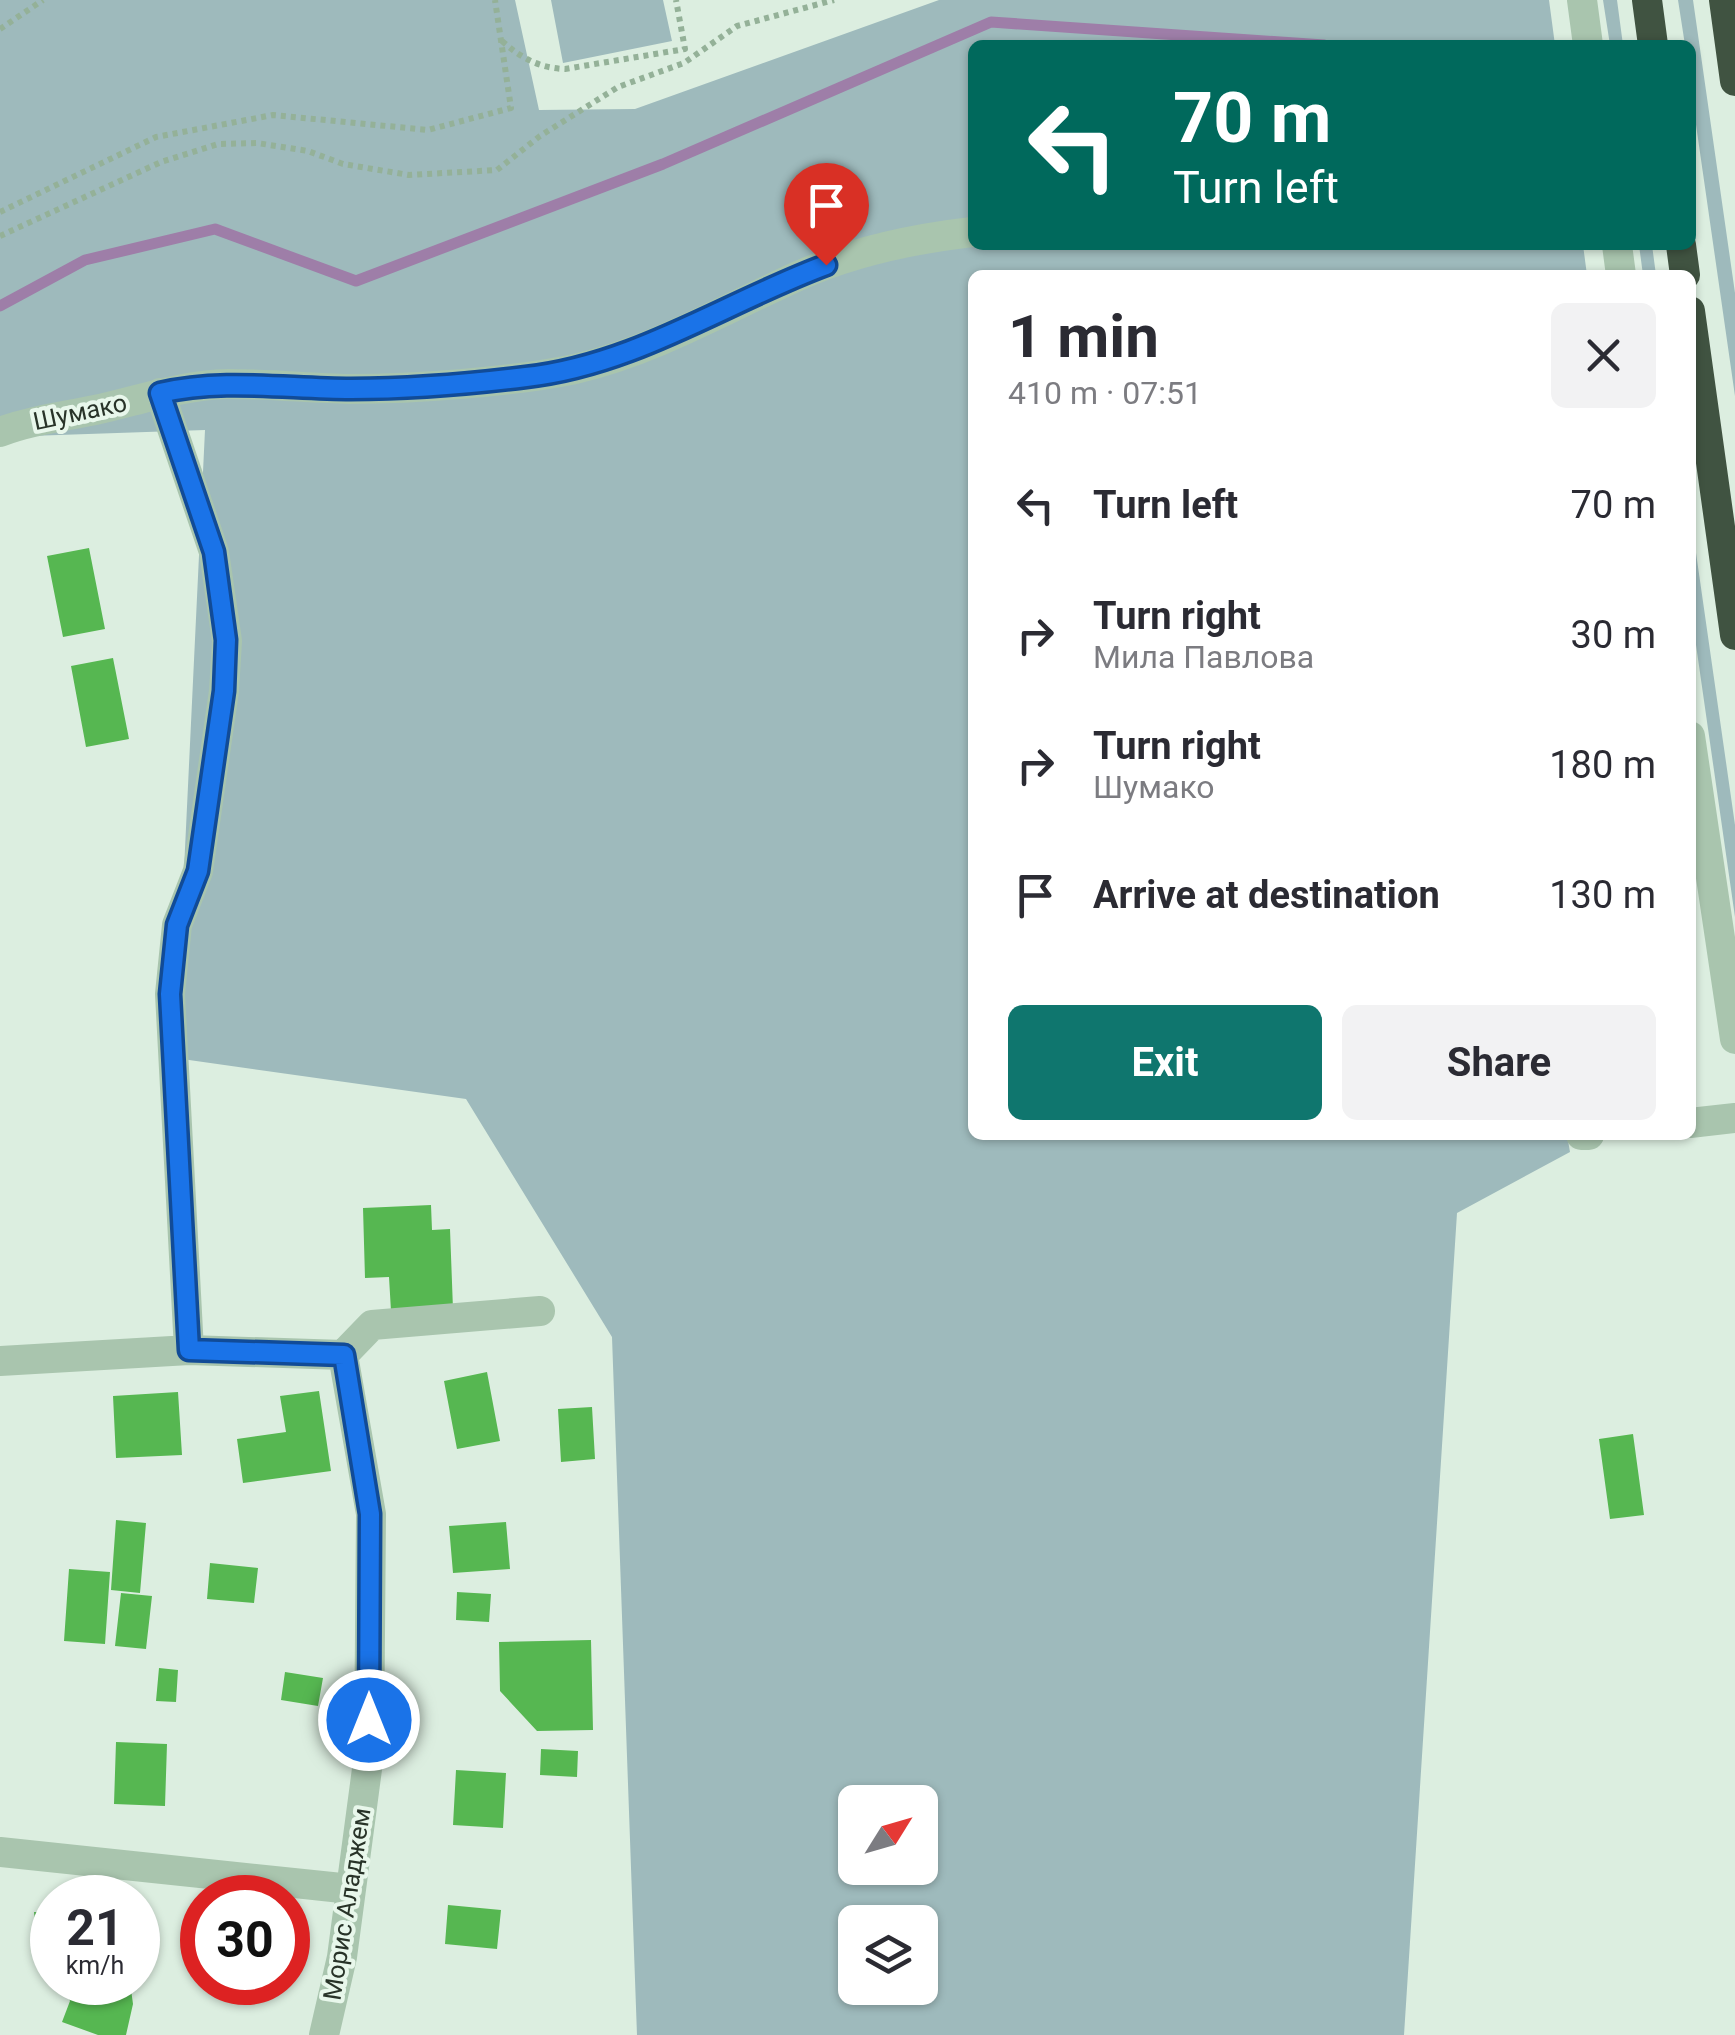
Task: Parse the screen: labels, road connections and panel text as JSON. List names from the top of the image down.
{
  "streets": {
    "street": ["Шумако", "Морис Аладжем"]
  },
  "north": "top right",
  "page": {
    "turn": ["70 m", "Turn left"],
    "heading": ["1 min", "410 m · 07:51"],
    "list": [
      {
        "name": "Turn left",
        "value": "70 m"
      },
      {
        "name": "Turn right",
        "note": "Мила Павлова",
        "value": "30 m"
      },
      {
        "name": "Turn right",
        "note": "Шумако",
        "value": "180 m"
      },
      {
        "name": "Arrive at destination",
        "value": "130 m"
      }
    ],
    "buttons": ["Exit", "Share"],
    "speed": "21 km/h",
    "limit": "30"
  }
}
